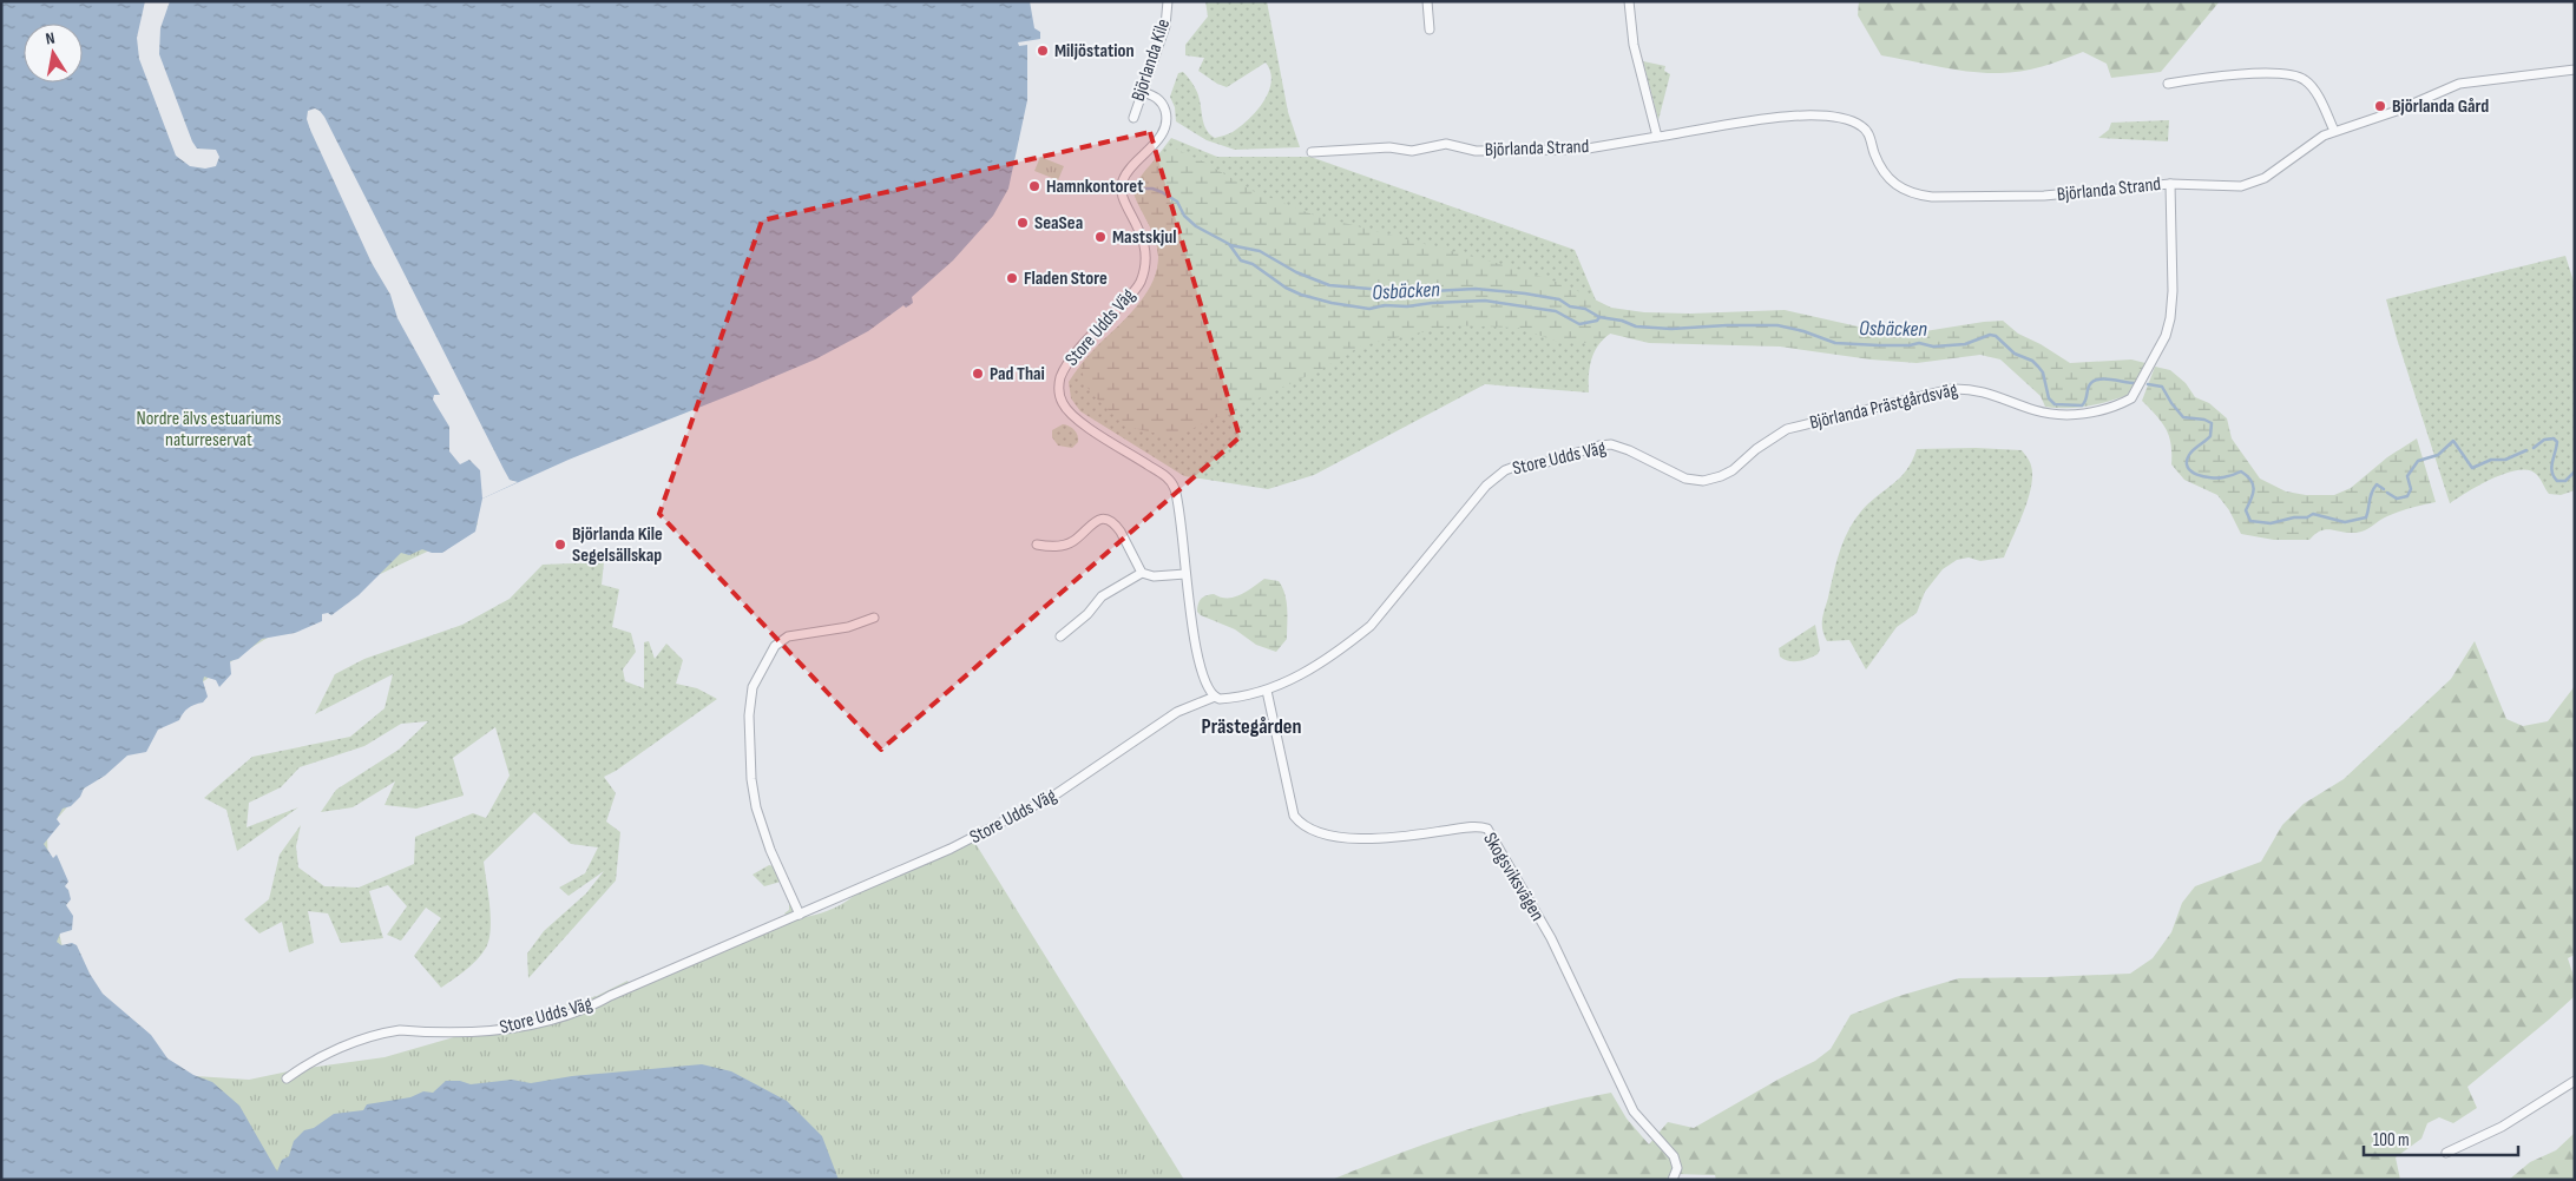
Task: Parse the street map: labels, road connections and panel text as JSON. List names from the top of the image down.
{
  "streets": {
    "street": [
      "Björlanda Kile",
      "Björlanda Strand",
      "Store Udds Väg",
      "Björlanda Prästgårdsväg",
      "Skogsviksvägen"
    ]
  },
  "crossings": [
    ["Björlanda Kile", "Store Udds Väg"],
    ["Björlanda Strand", "Björlanda Prästgårdsväg"],
    ["Store Udds Väg", "Björlanda Prästgårdsväg"],
    ["Store Udds Väg", "Skogsviksvägen"]
  ],
  "districts": ["Prästegården"],
  "water": ["Osbäcken"],
  "parks": ["Nordre älvs estuariums naturreservat"],
  "places": [
    "Miljöstation",
    "Björlanda Gård",
    "Hamnkontoret",
    "SeaSea",
    "Mastskjul",
    "Fladen Store",
    "Pad Thai",
    "Björlanda Kile Segelsällskap"
  ],
  "scale_bar": "100 m",
  "north": "top"
}
